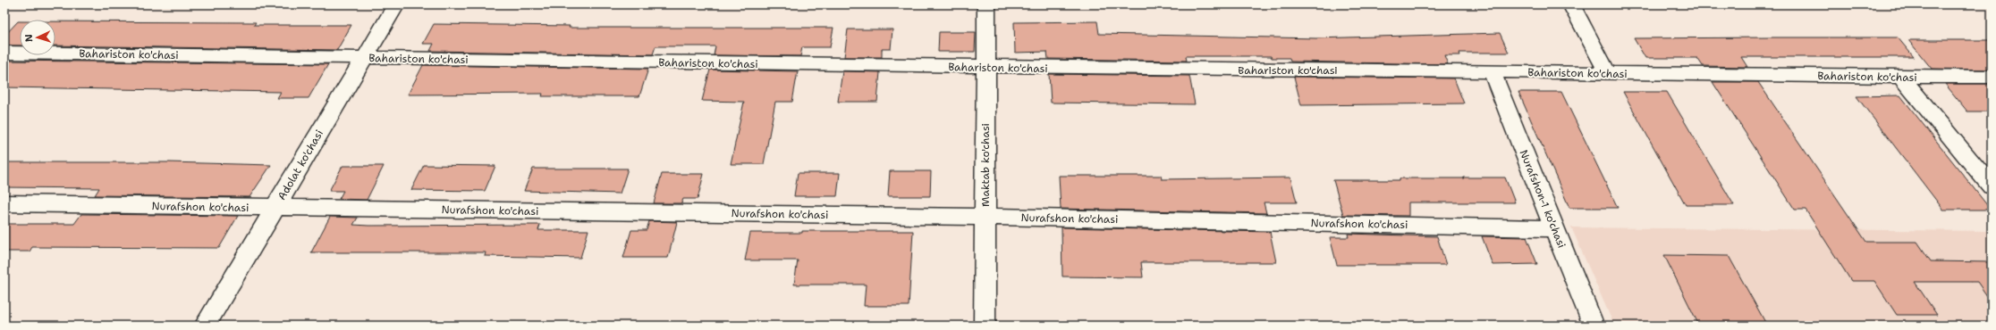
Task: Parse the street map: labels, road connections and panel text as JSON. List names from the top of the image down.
{
  "streets": {
    "street": [
      "Bahariston ko'chasi",
      "Adolat ko'chasi",
      "Maktab ko'chasi",
      "Nurafshon-1 ko'chasi",
      "Nurafshon ko'chasi"
    ]
  },
  "crossings": [
    ["Bahariston ko'chasi", "Adolat ko'chasi"],
    ["Bahariston ko'chasi", "Maktab ko'chasi"],
    ["Bahariston ko'chasi", "Nurafshon-1 ko'chasi"],
    ["Adolat ko'chasi", "Nurafshon ko'chasi"],
    ["Maktab ko'chasi", "Nurafshon ko'chasi"],
    ["Nurafshon-1 ko'chasi", "Nurafshon ko'chasi"]
  ],
  "north": "left"
}
